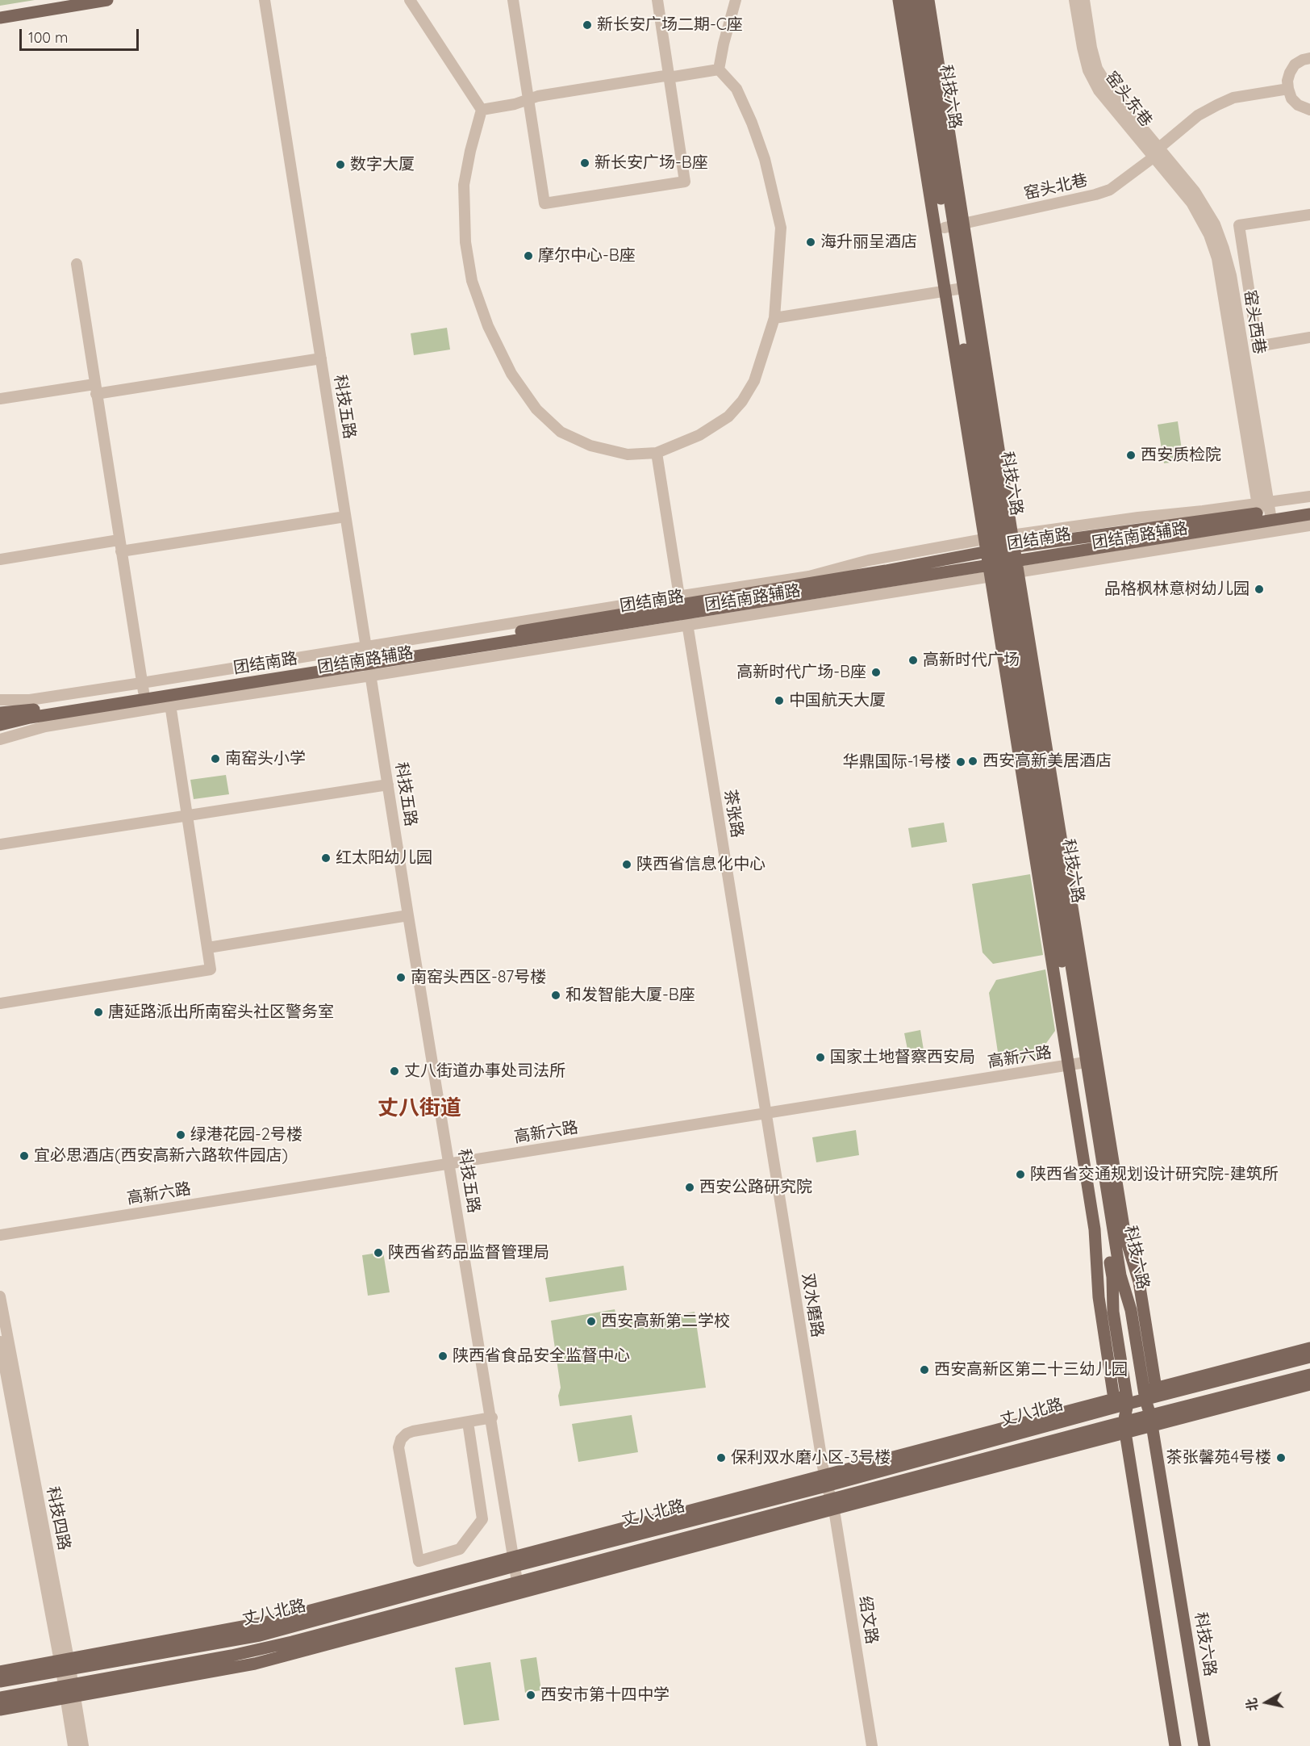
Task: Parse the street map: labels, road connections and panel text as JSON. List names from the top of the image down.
{
  "streets": {
    "main road": ["科技六路", "团结南路", "丈八北路"],
    "street": [
      "窑头东巷",
      "窑头北巷",
      "窑头西巷",
      "科技五路",
      "团结南路辅路",
      "茶张路",
      "高新六路",
      "双水磨路",
      "科技四路",
      "绍文路"
    ]
  },
  "crossings": [
    ["科技六路", "窑头北巷"],
    ["科技六路", "团结南路辅路"],
    ["科技六路", "团结南路"],
    ["科技六路", "高新六路"],
    ["科技六路", "丈八北路"],
    ["窑头东巷", "窑头北巷"],
    ["窑头东巷", "窑头西巷"],
    ["窑头北巷", "窑头西巷"],
    ["窑头西巷", "团结南路"],
    ["科技五路", "团结南路辅路"],
    ["科技五路", "团结南路"],
    ["科技五路", "高新六路"],
    ["科技五路", "丈八北路"],
    ["团结南路辅路", "团结南路"],
    ["团结南路辅路", "茶张路"],
    ["团结南路", "茶张路"],
    ["茶张路", "高新六路"],
    ["茶张路", "双水磨路"],
    ["高新六路", "双水磨路"],
    ["双水磨路", "丈八北路"],
    ["双水磨路", "绍文路"],
    ["丈八北路", "科技四路"],
    ["丈八北路", "绍文路"]
  ],
  "districts": ["丈八街道"],
  "places": [
    "新长安广场二期-C座",
    "新长安广场-B座",
    "数字大厦",
    "海升丽呈酒店",
    "摩尔中心-B座",
    "西安质检院",
    "品格枫林意树幼儿园",
    "高新时代广场",
    "高新时代广场-B座",
    "中国航天大厦",
    "南窑头小学",
    "西安高新美居酒店",
    "华鼎国际-1号楼",
    "红太阳幼儿园",
    "陕西省信息化中心",
    "南窑头西区-87号楼",
    "和发智能大厦-B座",
    "唐延路派出所南窑头社区警务室",
    "国家土地督察西安局",
    "丈八街道办事处司法所",
    "绿港花园-2号楼",
    "宜必思酒店(西安高新六路软件园店)",
    "陕西省交通规划设计研究院-建筑所",
    "西安公路研究院",
    "陕西省药品监督管理局",
    "西安高新第二学校",
    "陕西省食品安全监督中心",
    "西安高新区第二十三幼儿园",
    "保利双水磨小区-3号楼",
    "茶张馨苑4号楼",
    "西安市第十四中学"
  ],
  "scale_bar": "100 m",
  "north": "left"
}
